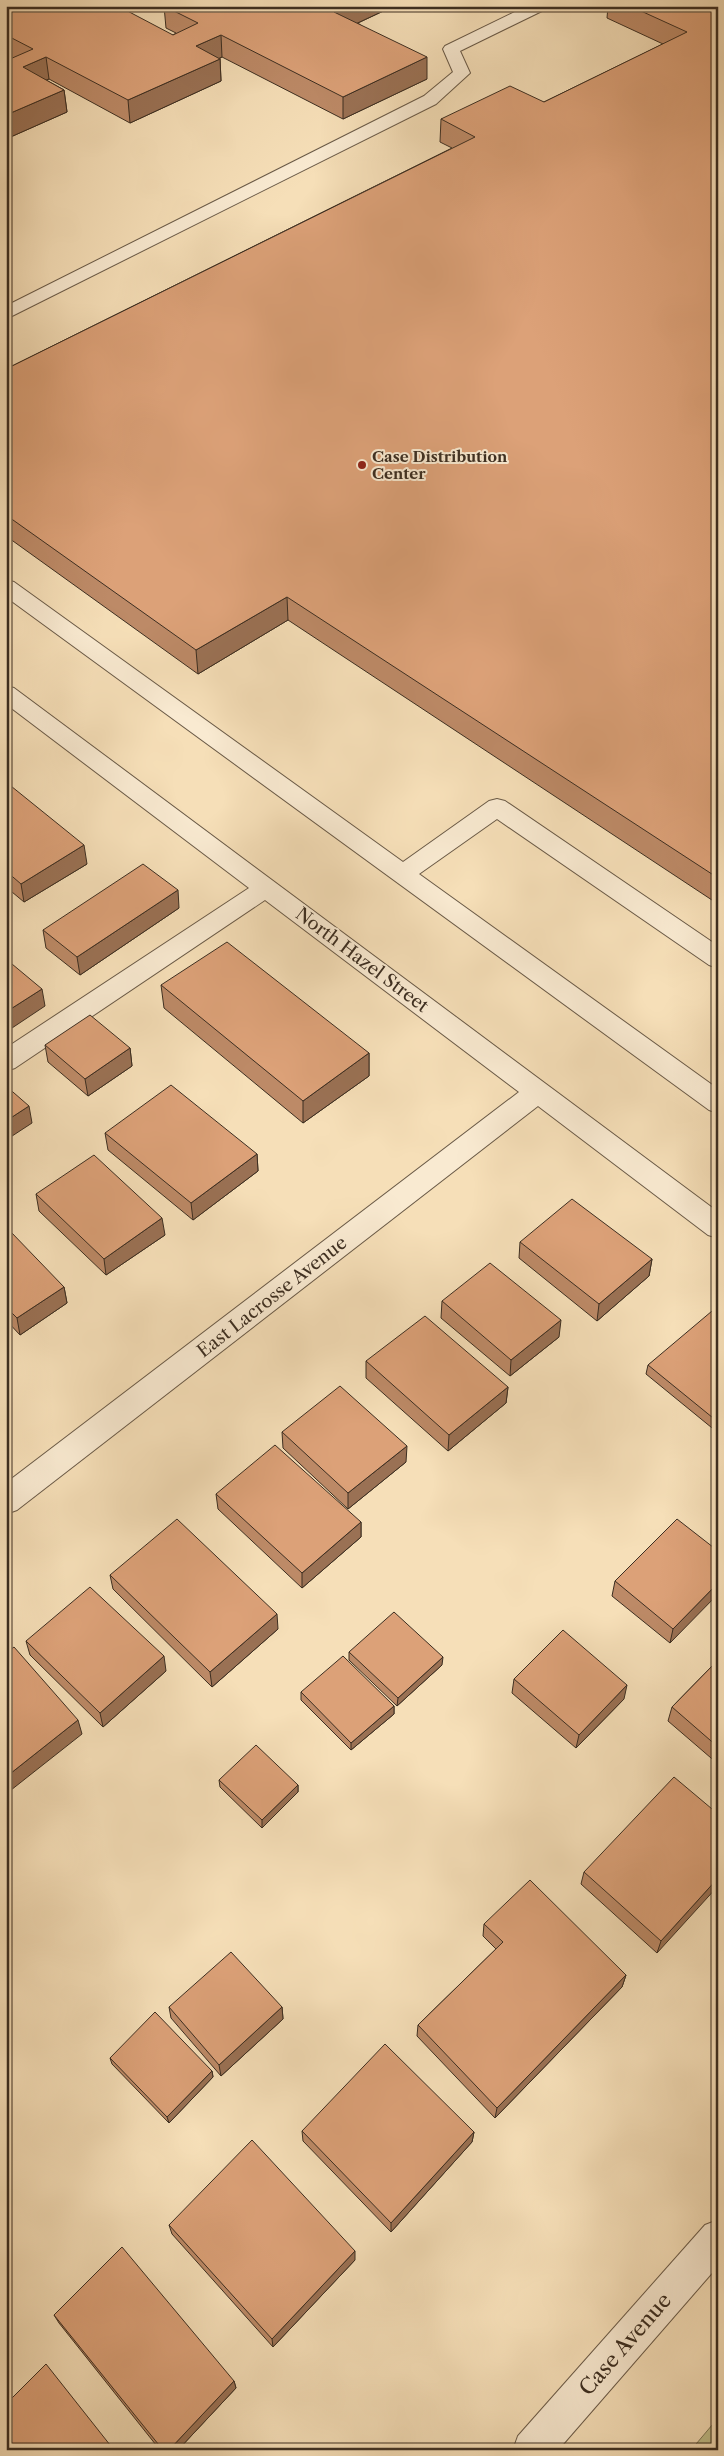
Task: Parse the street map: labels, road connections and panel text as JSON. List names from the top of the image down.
{
  "streets": {
    "street": ["North Hazel Street", "East Lacrosse Avenue", "Case Avenue"]
  },
  "crossings": [
    ["North Hazel Street", "East Lacrosse Avenue"]
  ],
  "places": ["Case Distribution Center"]
}
